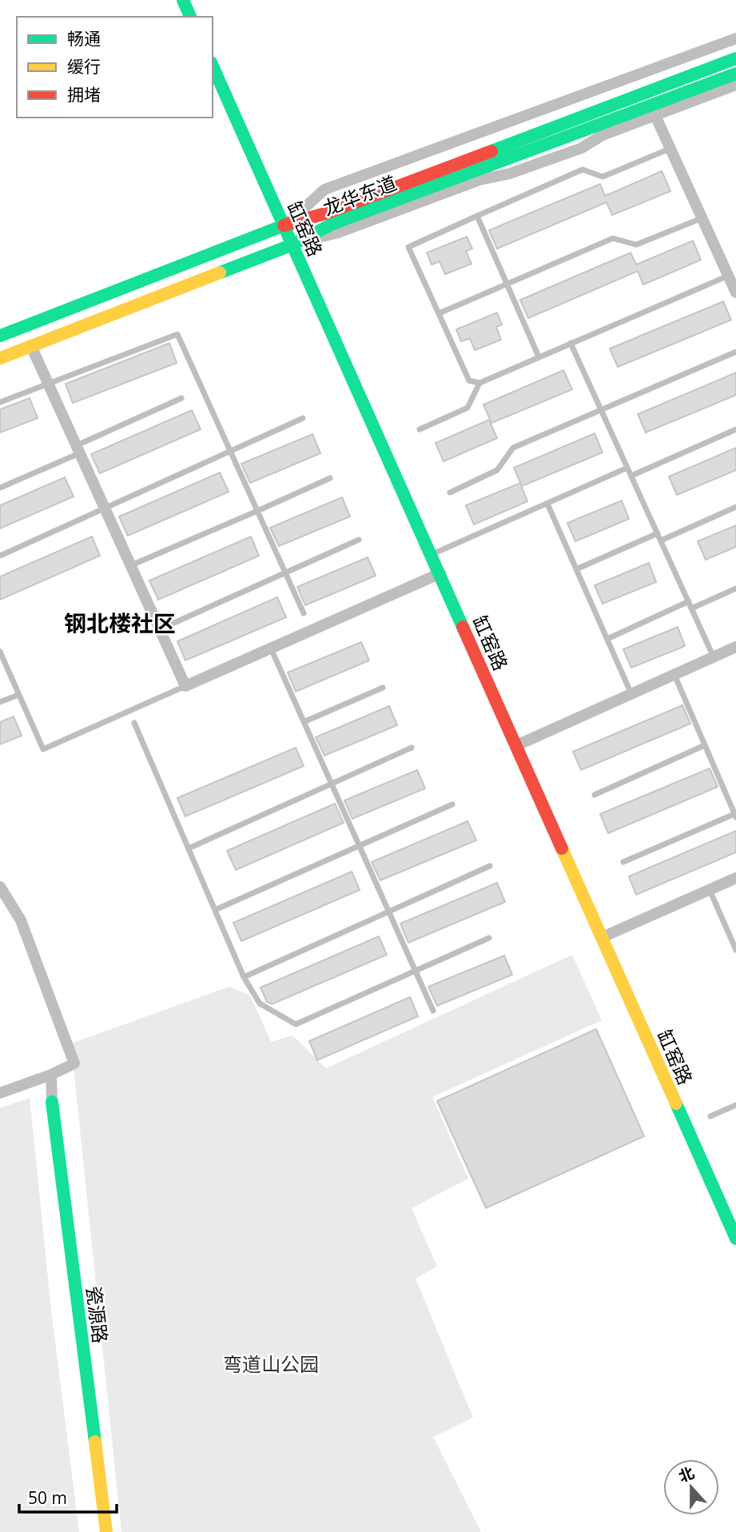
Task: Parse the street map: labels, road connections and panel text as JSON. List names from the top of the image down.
{
  "streets": {
    "main road": ["龙华东道", "缸窑路", "瓷源路"]
  },
  "crossings": [
    ["龙华东道", "缸窑路"]
  ],
  "districts": ["钢北楼社区"],
  "parks": ["弯道山公园"],
  "legend": ["畅通", "缓行", "拥堵"],
  "scale_bar": "50 m",
  "north": "top"
}
